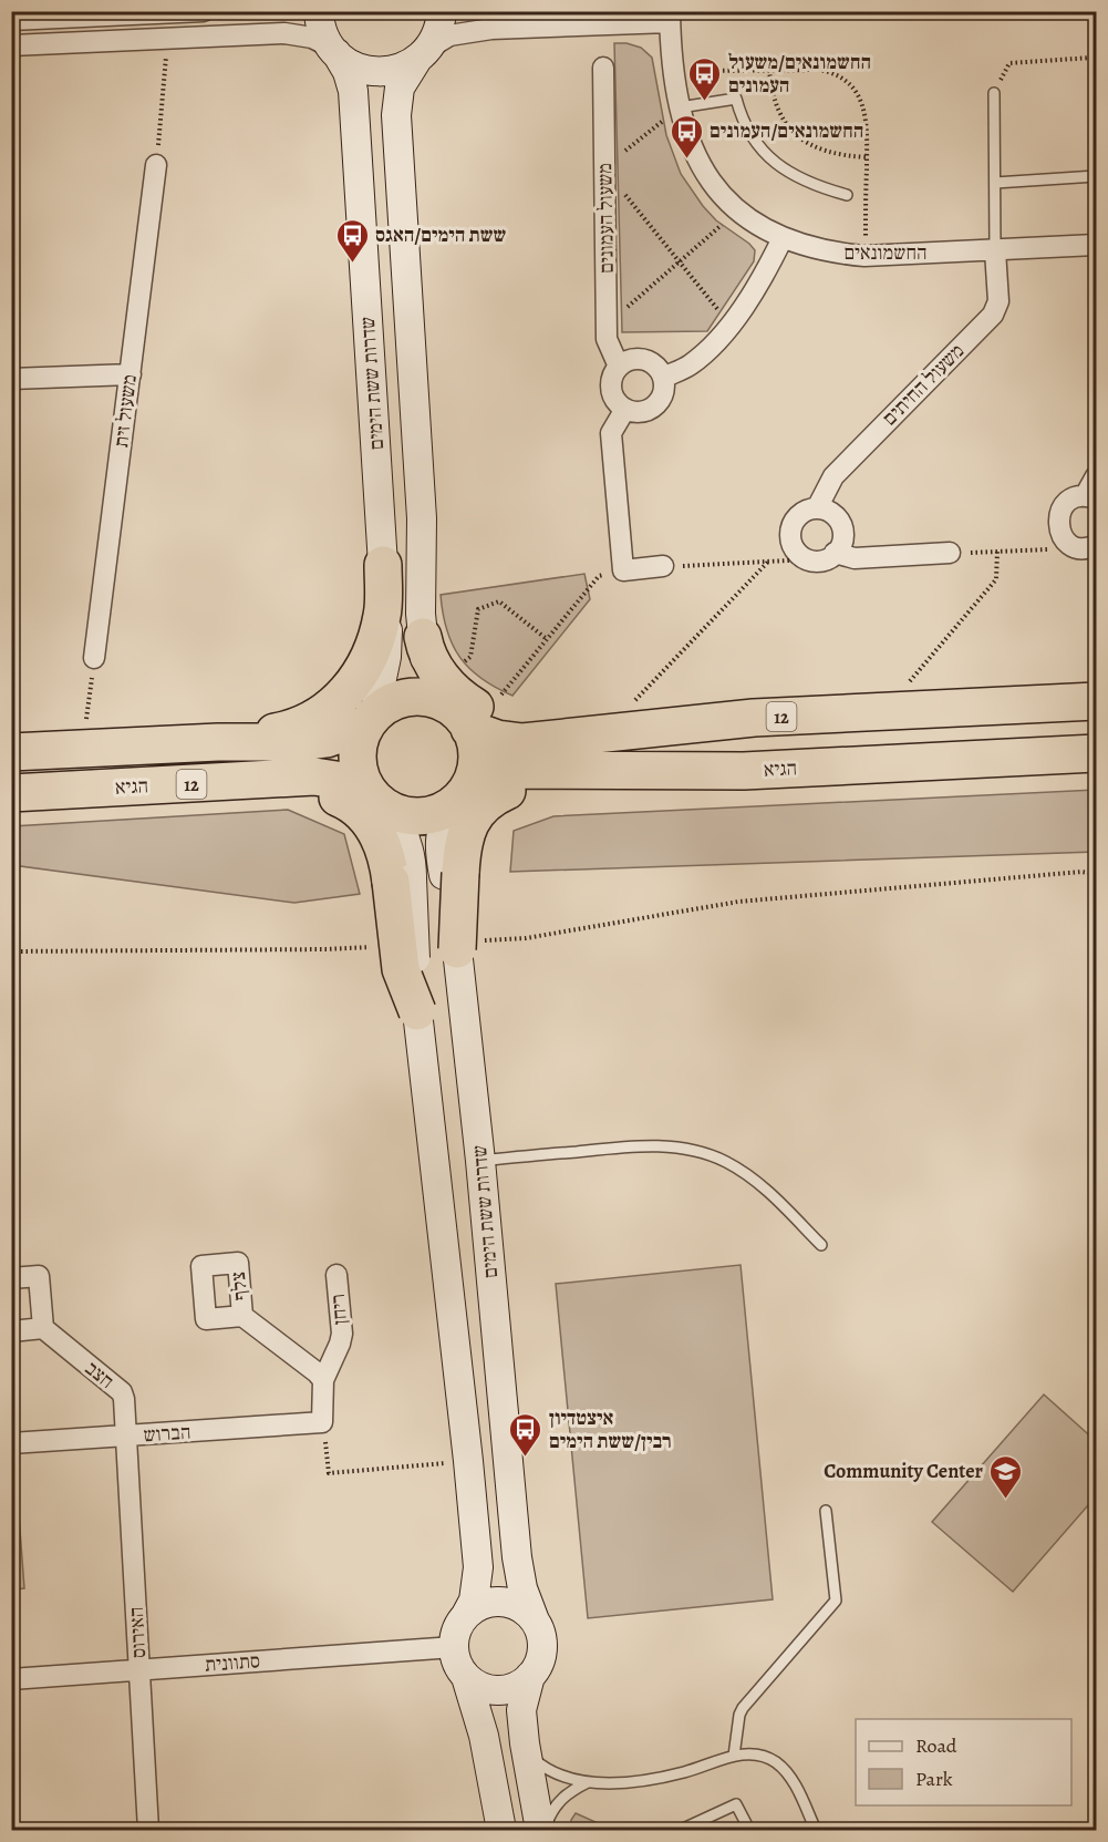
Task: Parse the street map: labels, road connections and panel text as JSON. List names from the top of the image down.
{
  "streets": {
    "highway": ["12", "הגיא"],
    "main road": ["שדרות ששת הימים"],
    "street": [
      "משעול העמונים",
      "החשמונאים",
      "משעול החיתים",
      "משעול זית",
      "צלף",
      "ריחן",
      "חצב",
      "הברוש",
      "האירוס",
      "סתוונית"
    ]
  },
  "crossings": [
    ["החשמונאים", "שדרות ששת הימים"],
    ["החשמונאים", "משעול החיתים"],
    ["שדרות ששת הימים", "12"],
    ["שדרות ששת הימים", "הגיא"],
    ["שדרות ששת הימים", "סתוונית"],
    ["12", "הגיא"],
    ["צלף", "ריחן"],
    ["חצב", "הברוש"],
    ["חצב", "האירוס"],
    ["הברוש", "האירוס"],
    ["האירוס", "סתוונית"]
  ],
  "places": {
    "bus stop": [
      "החשמונאים/משעול העמונים",
      "החשמונאים/העמונים",
      "ששת הימים/האגס",
      "איצטדיון רבין/ששת הימים"
    ],
    "school or university": ["Community Center"]
  },
  "legend": ["Road", "Park"]
}
